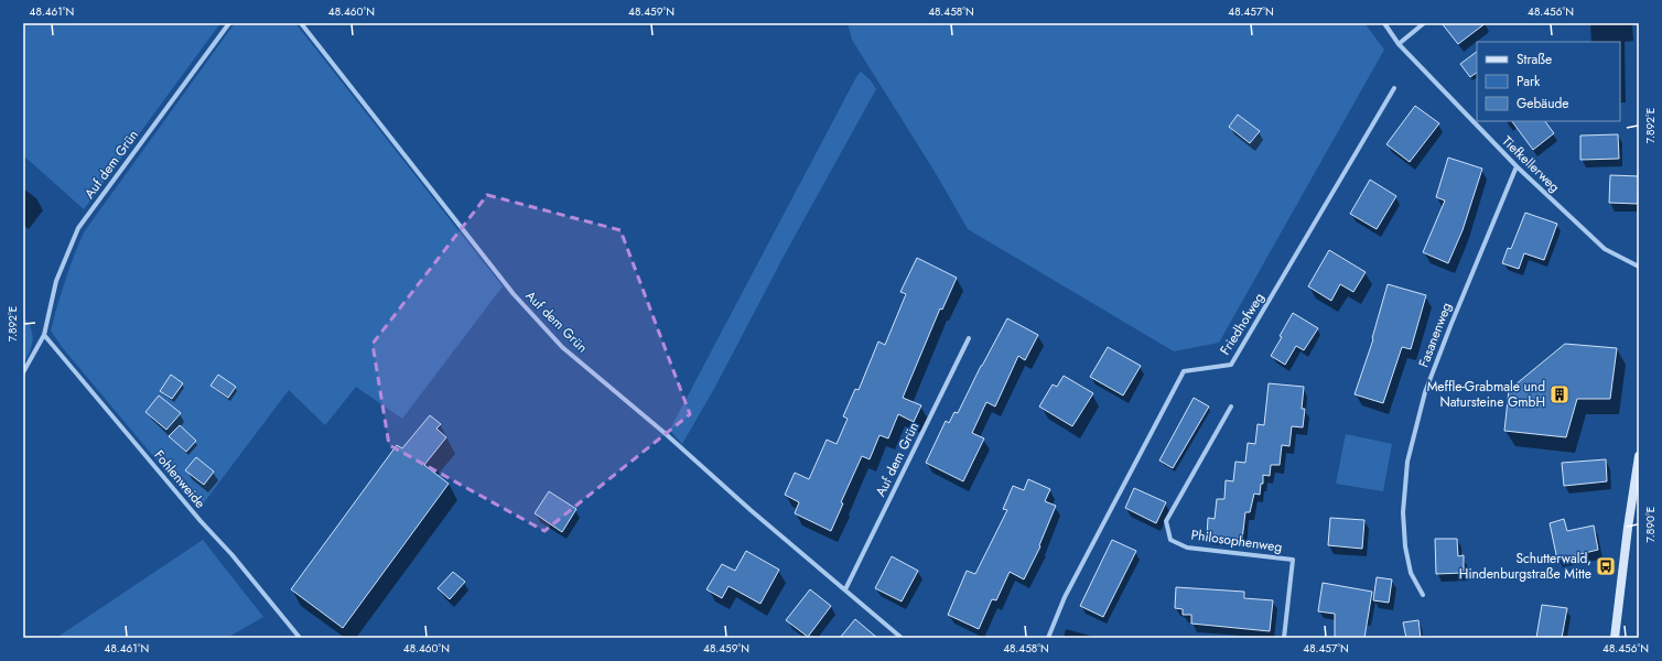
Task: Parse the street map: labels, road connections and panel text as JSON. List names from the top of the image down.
{
  "streets": {
    "street": [
      "Auf dem Grün",
      "Tiefkellerweg",
      "Friedhofweg",
      "Fasanenweg",
      "Fohlenweide",
      "Philosophenweg"
    ]
  },
  "crossings": [
    ["Auf dem Grün", "Fohlenweide"],
    ["Tiefkellerweg", "Fasanenweg"]
  ],
  "places": {
    "building": ["Meffle-Grabmale und Natursteine GmbH"],
    "bus stop": ["Schutterwald, Hindenburgstraße Mitte"]
  },
  "legend": ["Straße", "Park", "Gebäude"],
  "coordinates": [
    "48.461°N",
    "48.460°N",
    "48.459°N",
    "48.458°N",
    "48.457°N",
    "48.456°N",
    "7.892°E",
    "7.890°E"
  ]
}
